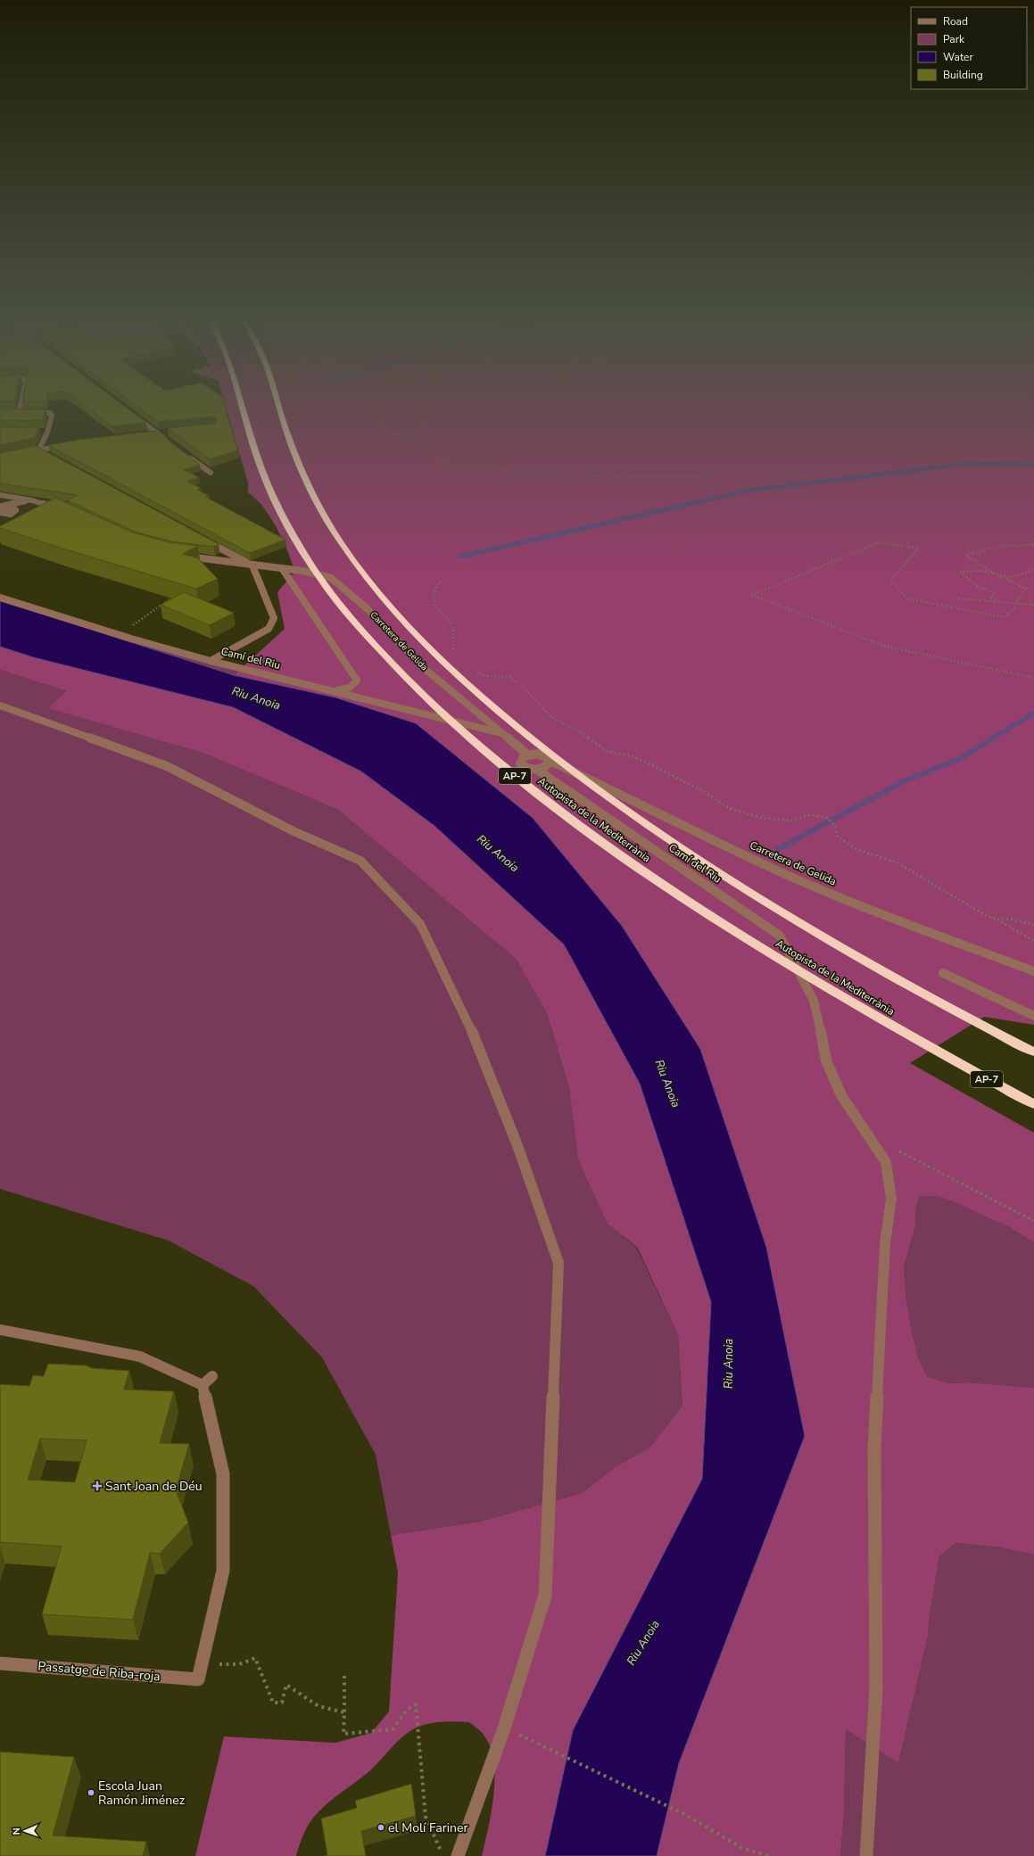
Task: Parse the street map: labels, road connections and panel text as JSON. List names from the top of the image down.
{
  "streets": {
    "highway": ["AP-7", "Autopista de la Mediterrània"],
    "street": ["Carretera de Gelida", "Camí del Riu", "Passatge de Riba-roja"]
  },
  "crossings": [
    ["Carretera de Gelida", "Camí del Riu"]
  ],
  "water": ["Riu Anoia"],
  "places": {
    "health": ["Sant Joan de Déu"],
    "other": ["Escola Juan Ramón Jiménez", "el Molí Fariner"]
  },
  "legend": [
    "Road",
    "Park",
    "Water",
    "Building"
  ],
  "north": "left"
}
